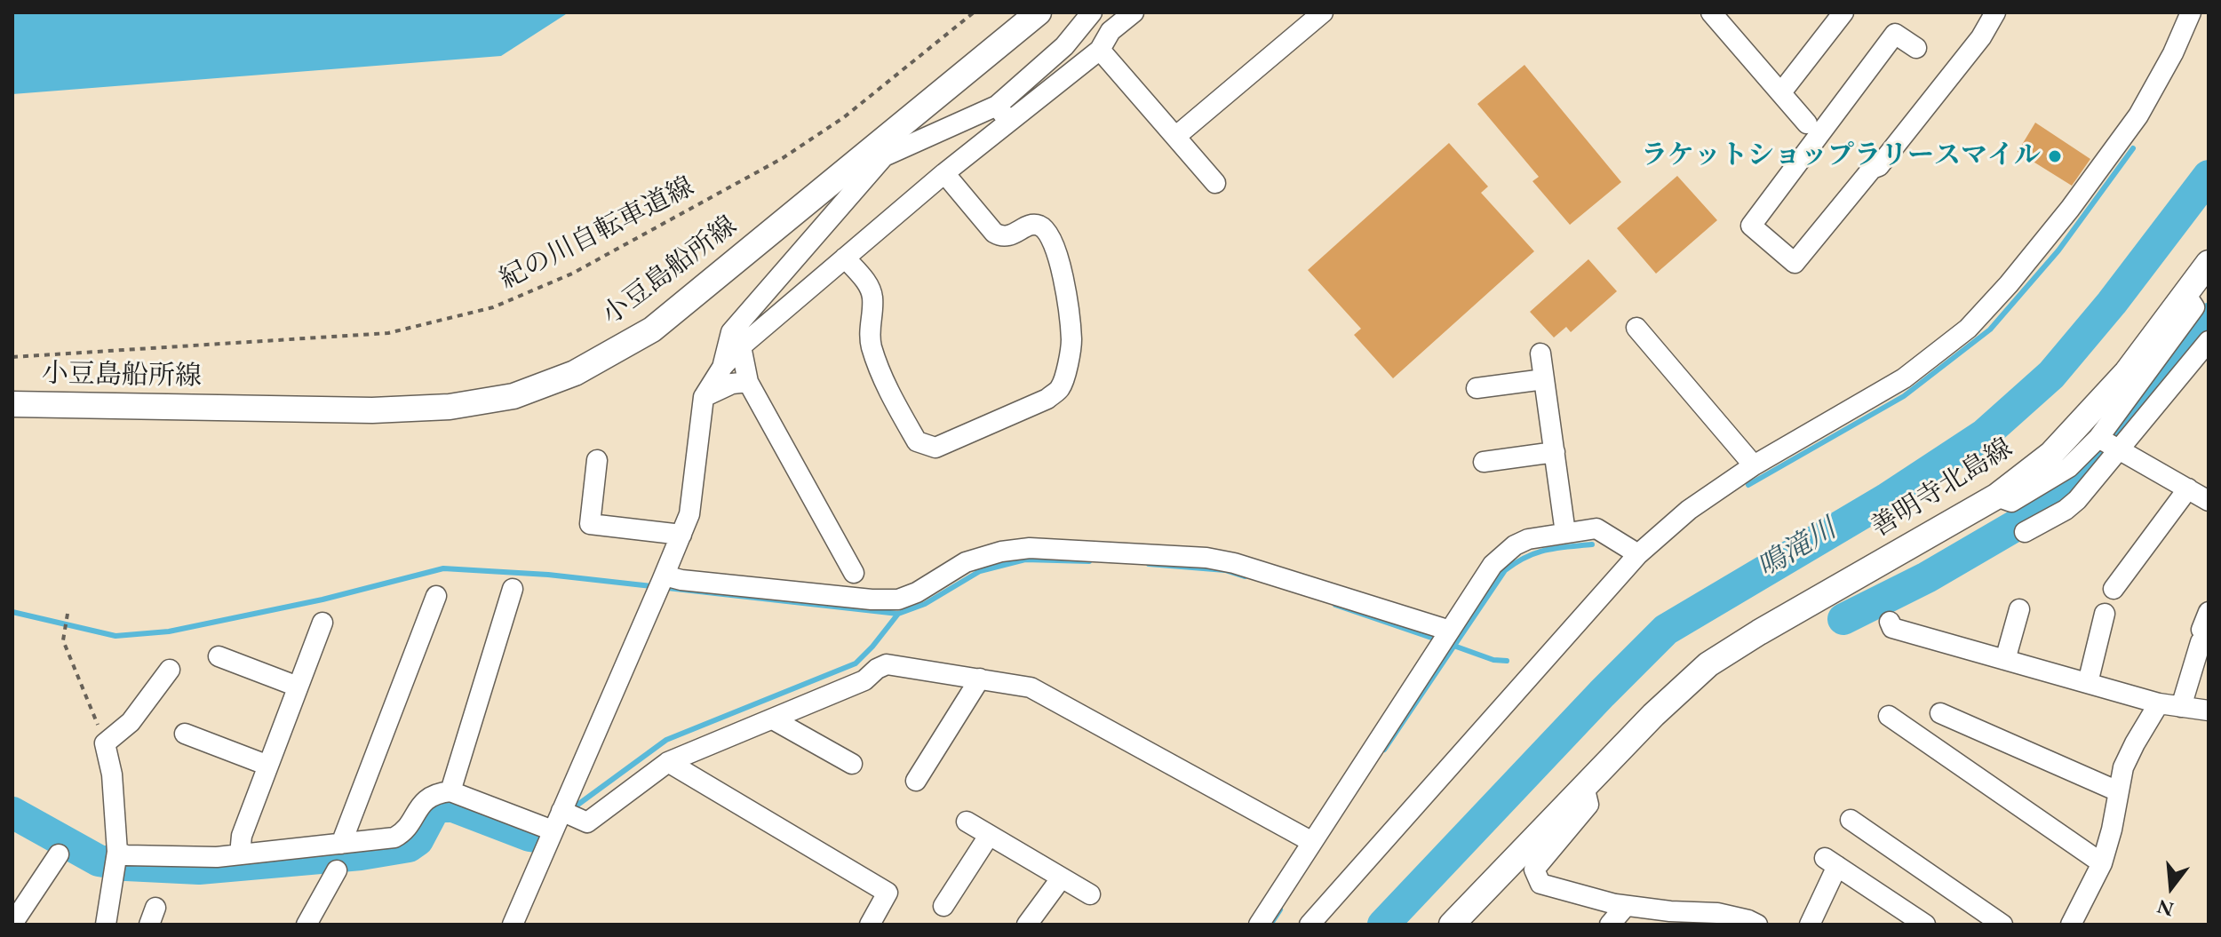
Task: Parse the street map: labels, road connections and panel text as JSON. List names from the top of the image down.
{
  "streets": {
    "main road": ["小豆島船所線", "善明寺北島線"],
    "path": ["紀の川自転車道線"]
  },
  "water": ["鳴滝川"],
  "places": ["ラケットショップラリースマイル"],
  "north": "bottom"
}
